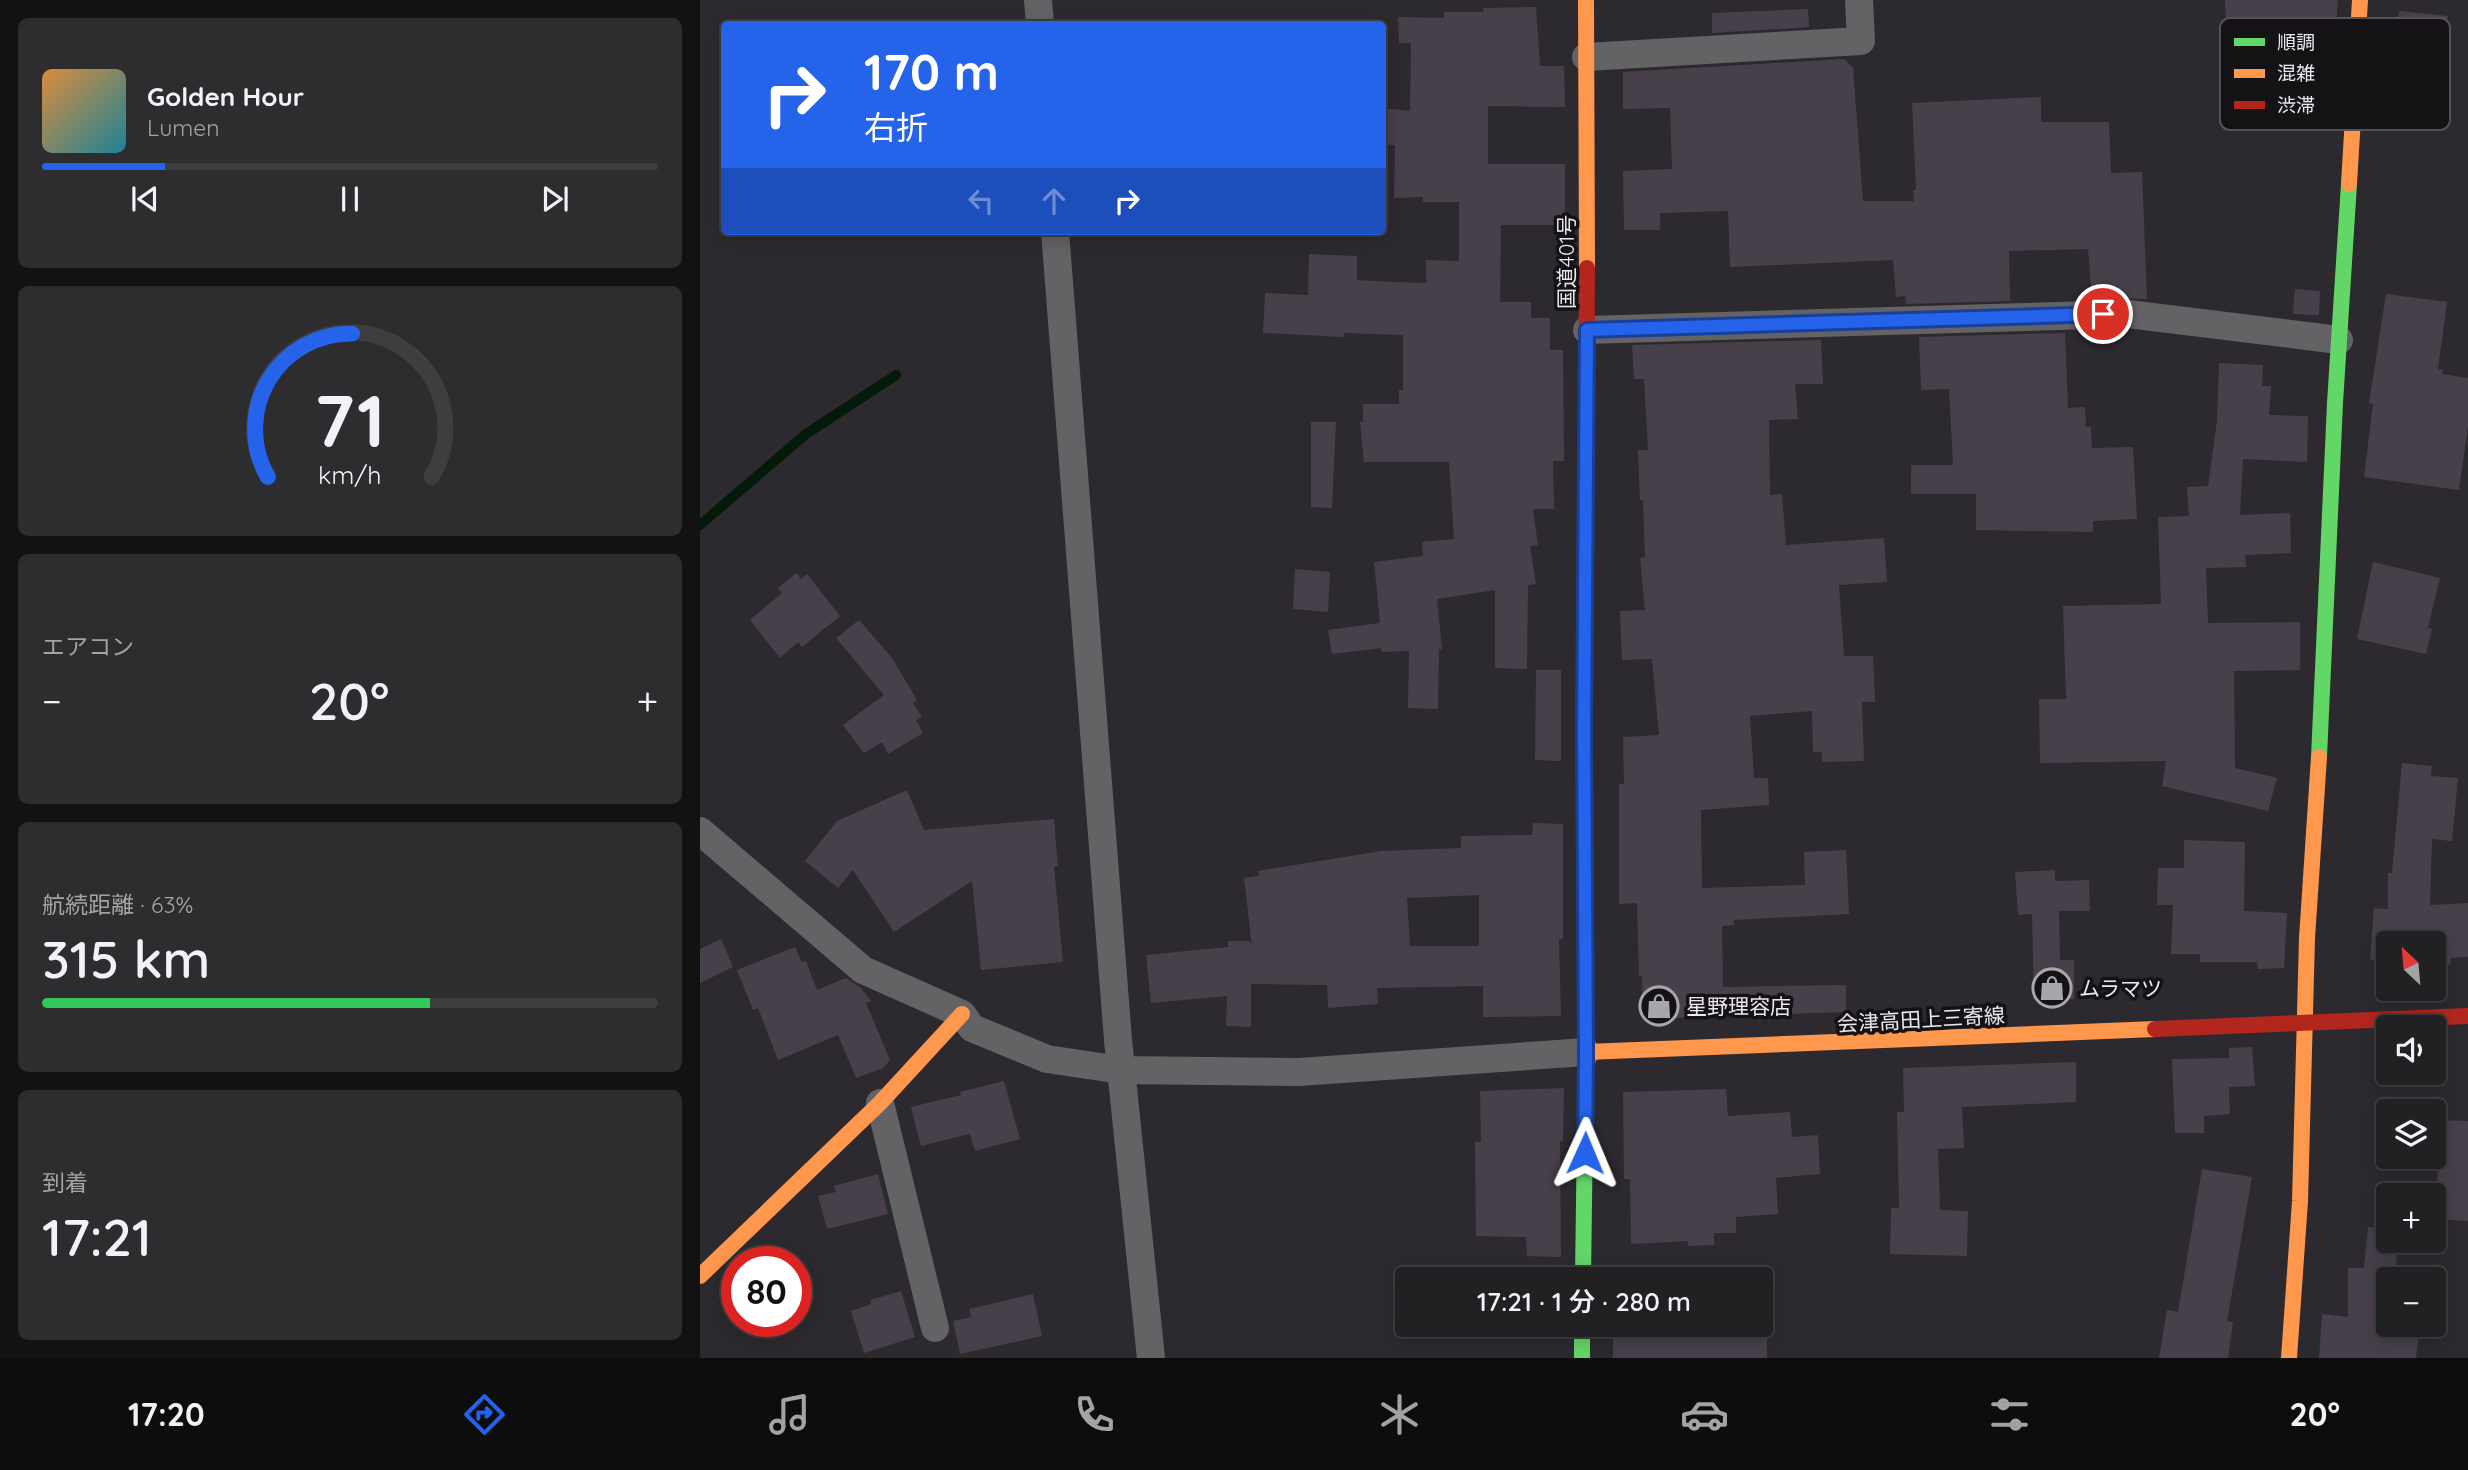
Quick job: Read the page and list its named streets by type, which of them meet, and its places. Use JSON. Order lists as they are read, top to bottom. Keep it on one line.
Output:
{"streets":{"main road":["国道401号","会津高田上三寄線"]},"crossings":[["国道401号","会津高田上三寄線"]],"places":{"shop":["ムラマツ","星野理容店"]},"legend":["順調","混雑","渋滞"],"north":"top left","page":{"turn":["170 m","右折"],"song":["Golden Hour","Lumen"],"tile":["エアコン",["航続距離 · 63%","315 km"],["到着","17:21"]],"heat":["−","20°","+"],"map_buttons":["+","−"],"limit":"80","trip":"17:21 · 1 分 · 280 m","tabs":["17:20","20°"],"gauge":["71","km/h"]}}
